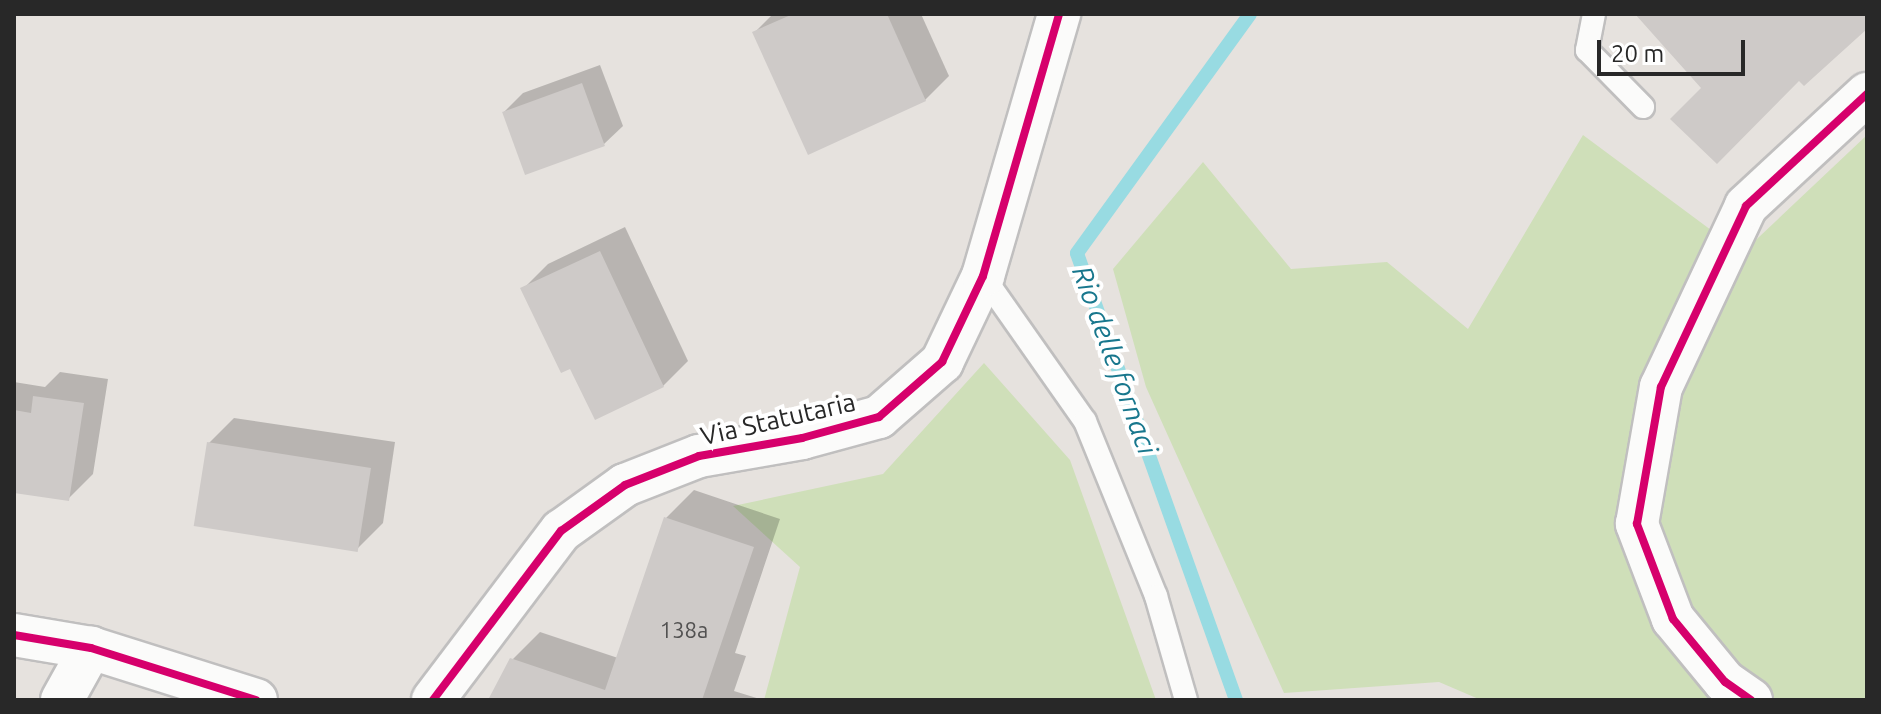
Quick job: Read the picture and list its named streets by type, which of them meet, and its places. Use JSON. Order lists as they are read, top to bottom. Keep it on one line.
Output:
{"streets":{"street":["Via Statutaria"]},"water":["Rio delle fornaci"],"house_numbers":["138a"],"scale_bar":"20 m"}
